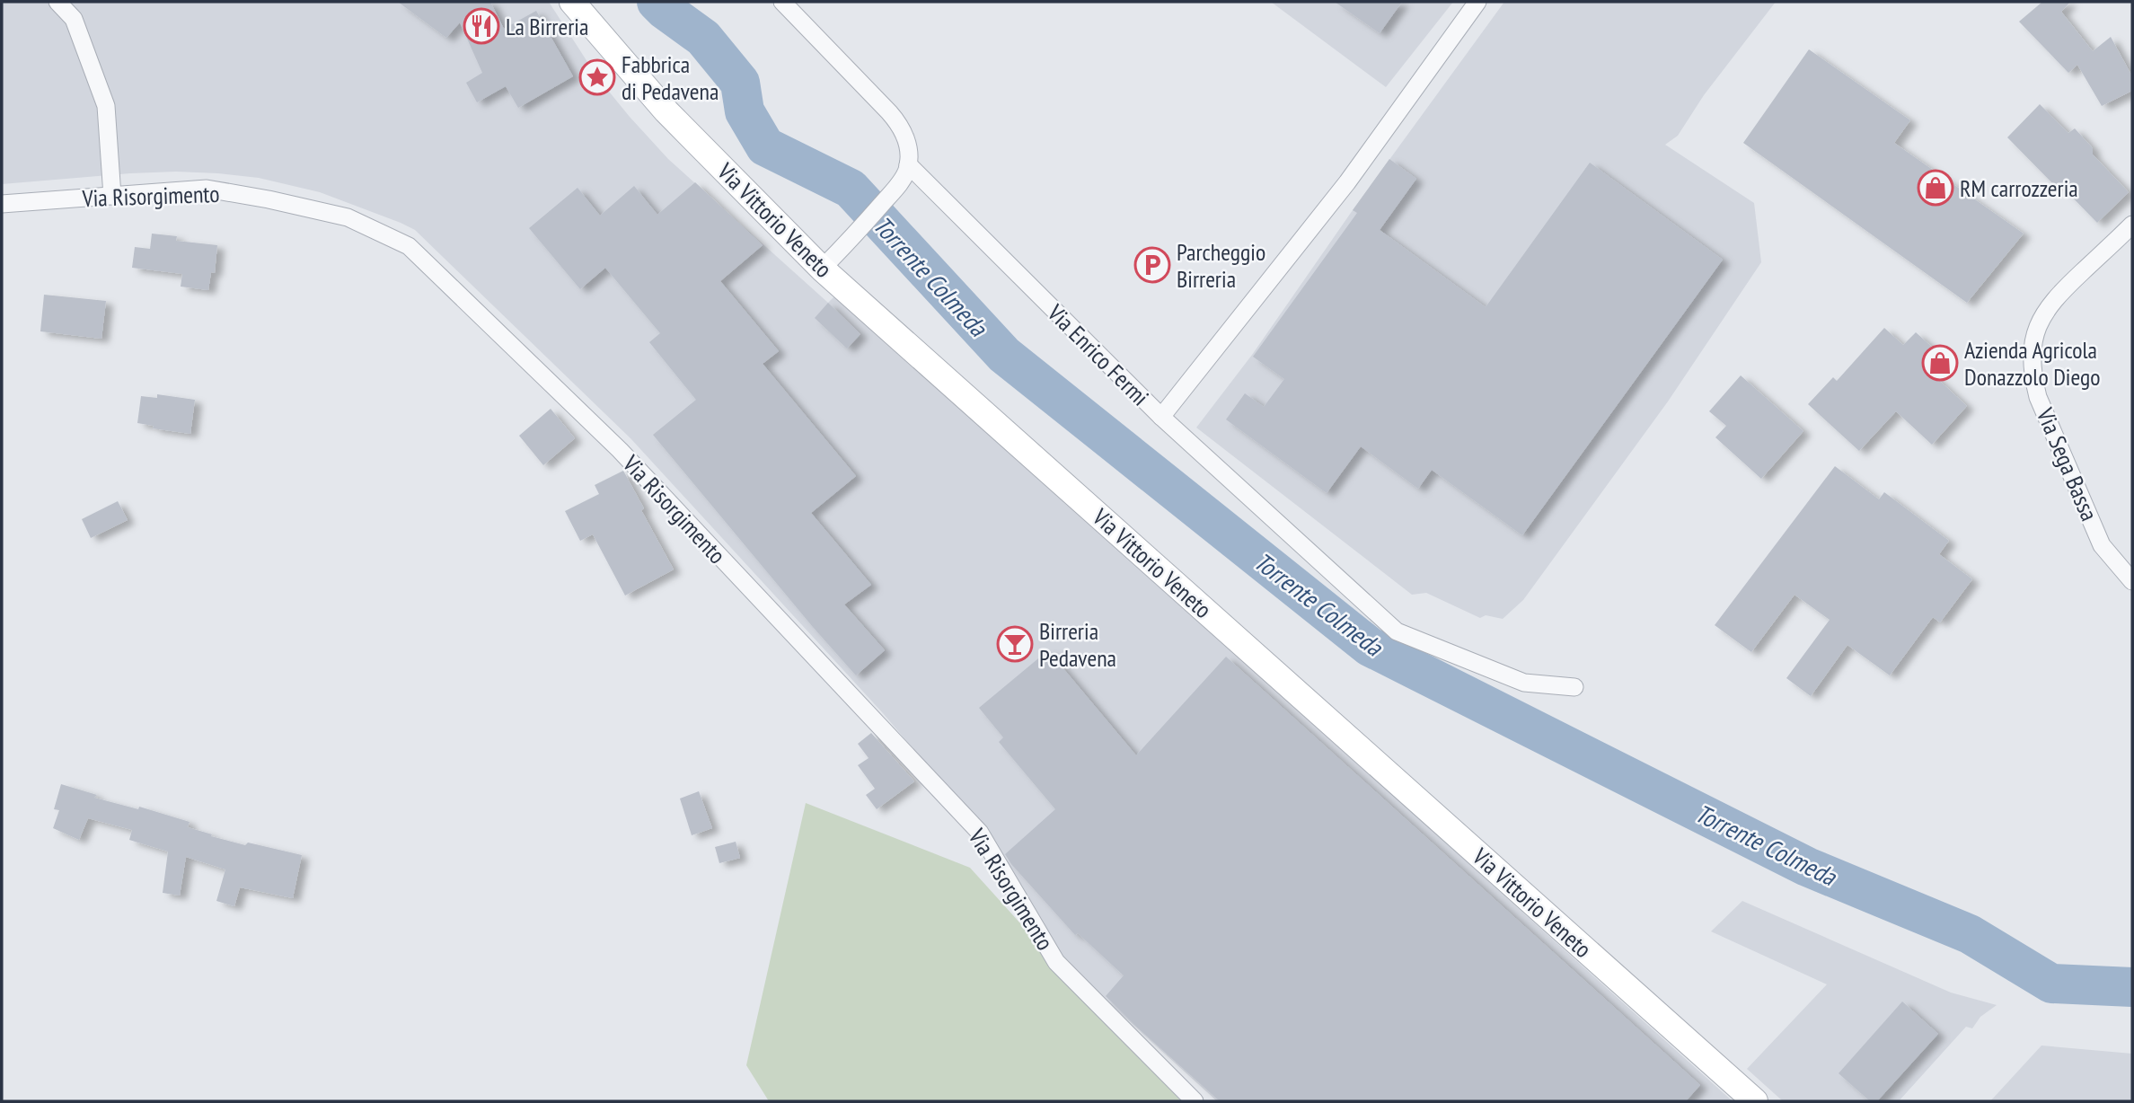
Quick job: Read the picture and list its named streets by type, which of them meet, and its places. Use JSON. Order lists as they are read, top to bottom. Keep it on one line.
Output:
{"streets":{"main road":["Via Vittorio Veneto"],"street":["Via Risorgimento","Via Enrico Fermi","Via Sega Bassa"]},"water":["Torrente Colmeda"],"places":{"restaurant":["La Birreria"],"place":["Fabbrica di Pedavena"],"shop":["RM carrozzeria","Azienda Agricola Donazzolo Diego"],"parking":["Parcheggio Birreria"],"bar":["Birreria Pedavena"]}}
